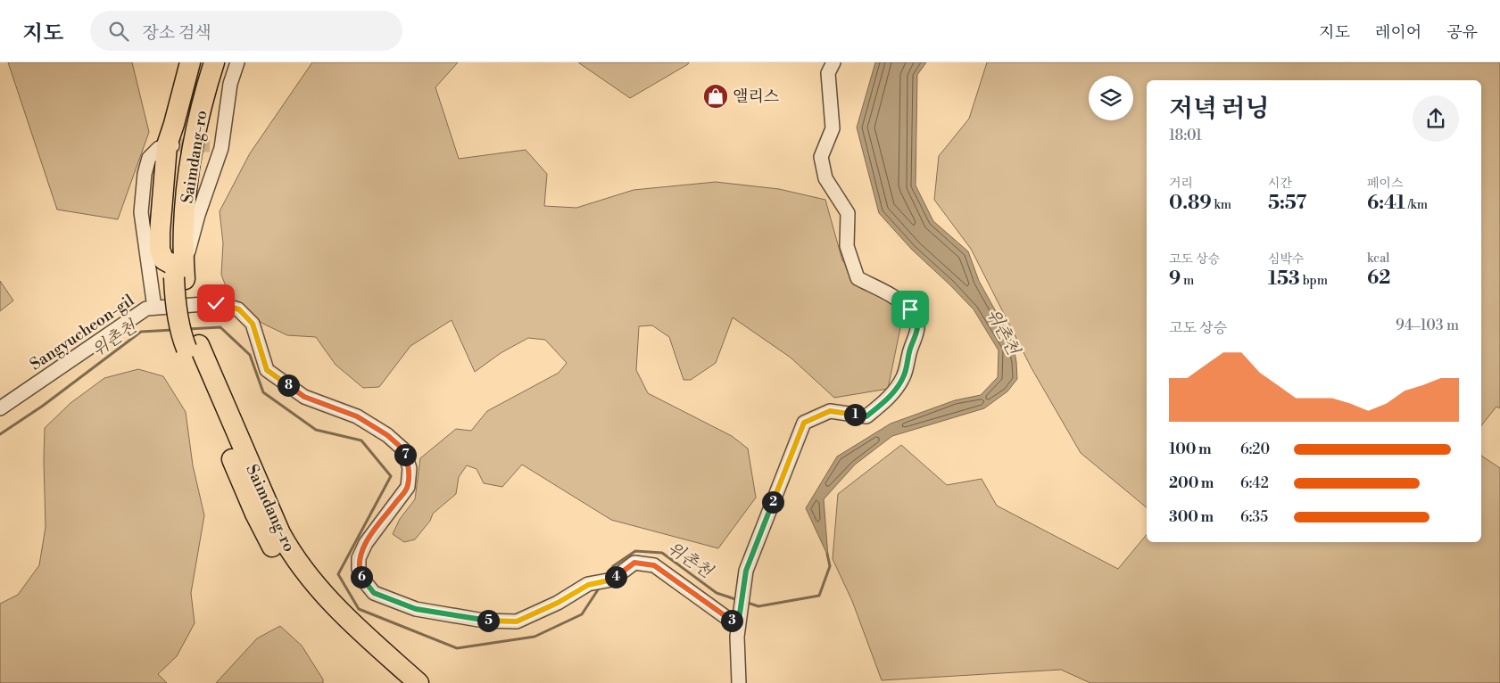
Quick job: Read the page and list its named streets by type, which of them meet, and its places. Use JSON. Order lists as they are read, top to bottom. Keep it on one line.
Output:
{"streets":{"highway":["Saimdang-ro"],"street":["Sangyucheon-gil"]},"water":["위촌천"],"places":{"shop":["앨리스"]},"page":{"header":"지도","search":"장소 검색","nav":["지도","레이어","공유"],"heading":["저녁 러닝","18:01"],"stats":[["거리","0.89 km"],["시간","5:57"],["페이스","6:41 /km"],["고도 상승","9 m"],["심박수","153 bpm"],["kcal","62"]],"chart":["고도 상승","94–103 m"],"pins":["8","1","7","2","4","6","3","5"],"list":[{"name":"100 m","note":"6:20"},{"name":"200 m","note":"6:42"},{"name":"300 m","note":"6:35"}]}}
